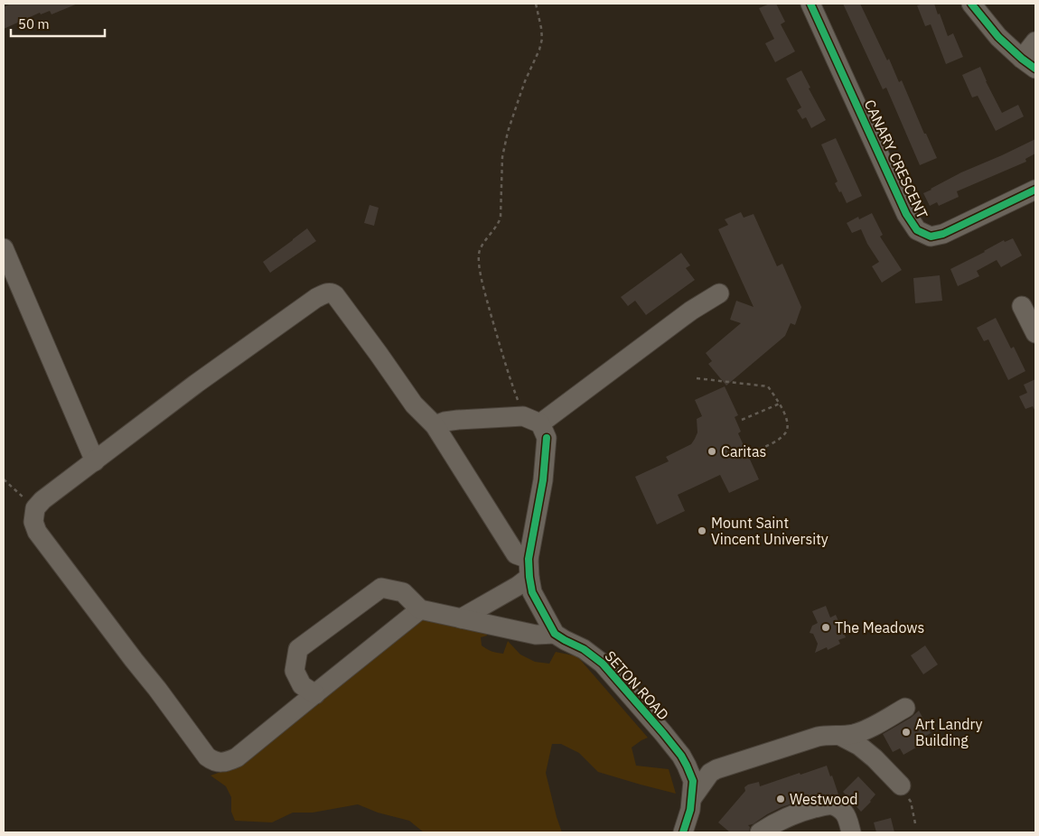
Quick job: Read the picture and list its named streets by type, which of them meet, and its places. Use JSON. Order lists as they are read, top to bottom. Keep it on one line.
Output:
{"streets":{"street":["CANARY CRESCENT","SETON ROAD"]},"places":["Caritas","Mount Saint Vincent University","The Meadows","Art Landry Building","Westwood"],"scale_bar":"50 m"}
